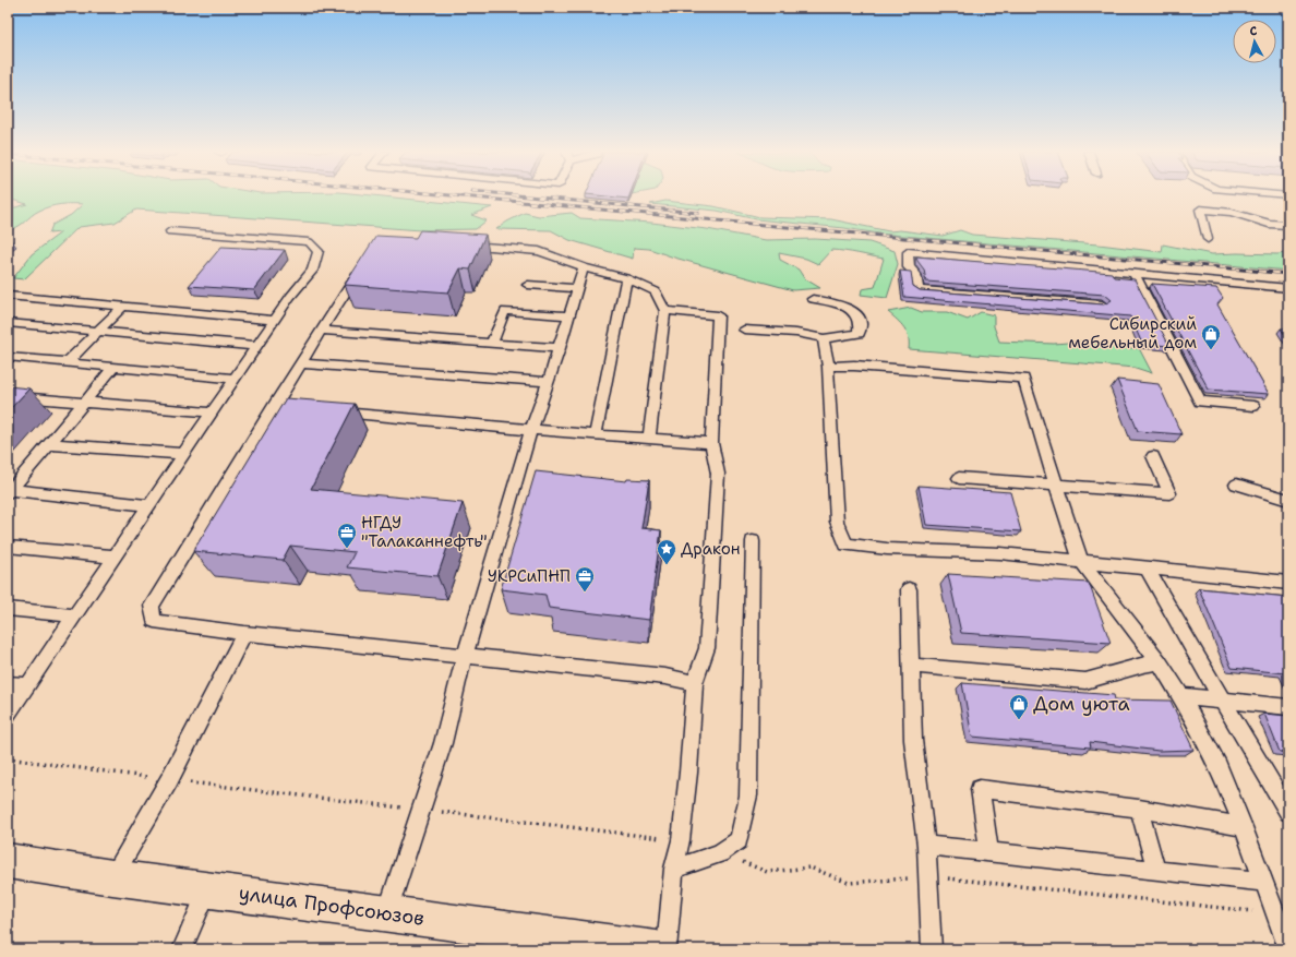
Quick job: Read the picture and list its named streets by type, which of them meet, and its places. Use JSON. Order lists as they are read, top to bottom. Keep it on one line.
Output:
{"streets":{"main road":["улица Профсоюзов"]},"places":{"shop":["Сибирский мебельный дом","Дом уюта"],"office":["НГДУ \"Талаканнефть\"","УКРСиПНП"],"place":["Дракон"]},"north":"top"}
